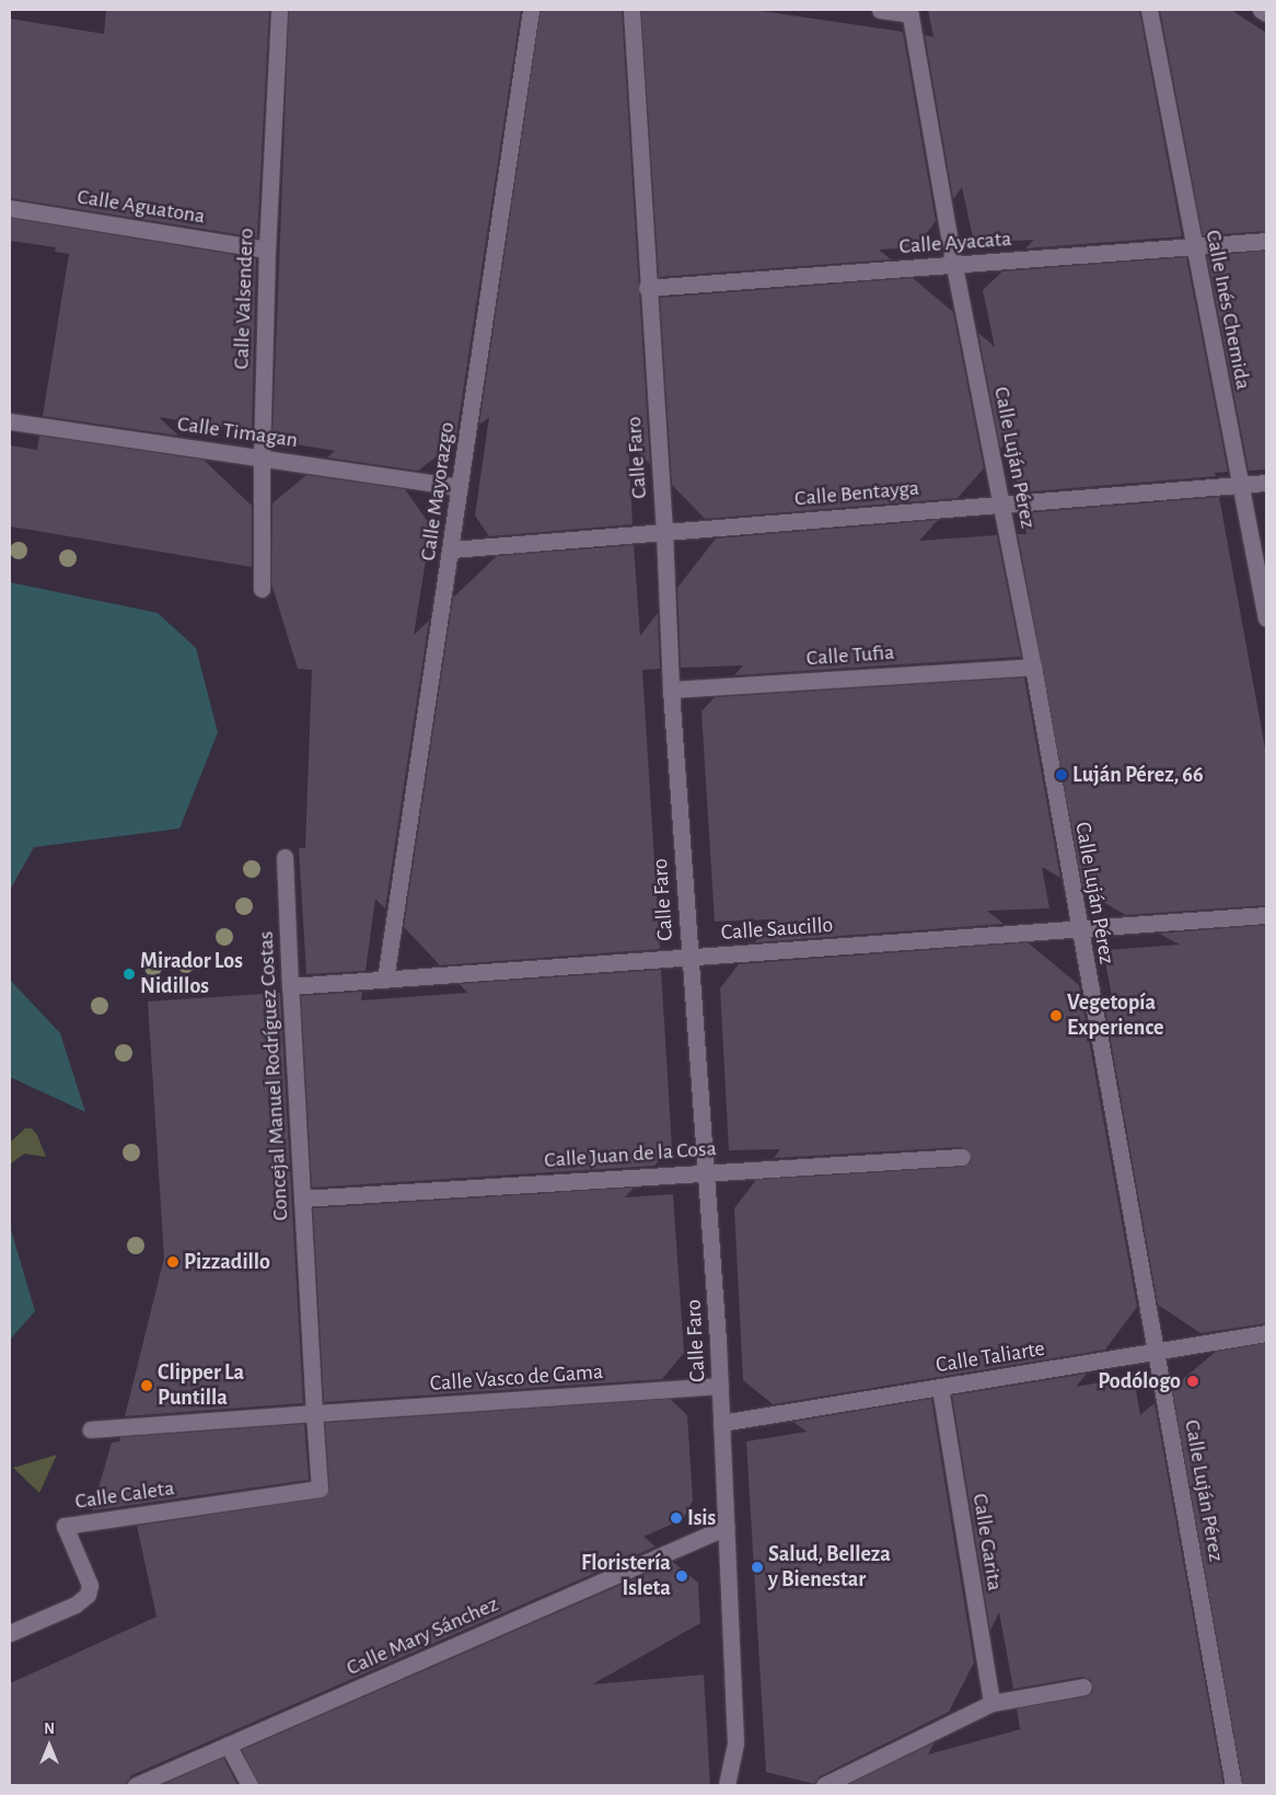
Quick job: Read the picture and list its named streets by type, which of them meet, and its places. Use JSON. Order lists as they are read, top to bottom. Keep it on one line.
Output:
{"streets":{"street":["Calle Aguatona","Calle Ayacata","Calle Valsendero","Calle Inés Chemida","Calle Timagan","Calle Faro","Calle Luján Pérez","Calle Mayorazgo","Calle Bentayga","Calle Tufia","Calle Saucillo","Concejal Manuel Rodríguez Costas","Calle Juan de la Cosa","Calle Taliarte","Calle Vasco de Gama","Calle Caleta","Calle Garita","Calle Mary Sánchez"]},"crossings":[["Calle Aguatona","Calle Valsendero"],["Calle Ayacata","Calle Inés Chemida"],["Calle Ayacata","Calle Faro"],["Calle Ayacata","Calle Luján Pérez"],["Calle Valsendero","Calle Timagan"],["Calle Inés Chemida","Calle Bentayga"],["Calle Timagan","Calle Mayorazgo"],["Calle Faro","Calle Bentayga"],["Calle Faro","Calle Tufia"],["Calle Faro","Calle Saucillo"],["Calle Faro","Calle Juan de la Cosa"],["Calle Faro","Calle Taliarte"],["Calle Faro","Calle Vasco de Gama"],["Calle Faro","Calle Mary Sánchez"],["Calle Luján Pérez","Calle Bentayga"],["Calle Luján Pérez","Calle Tufia"],["Calle Luján Pérez","Calle Saucillo"],["Calle Luján Pérez","Calle Taliarte"],["Calle Mayorazgo","Calle Bentayga"],["Calle Mayorazgo","Calle Saucillo"],["Calle Saucillo","Concejal Manuel Rodríguez Costas"],["Concejal Manuel Rodríguez Costas","Calle Juan de la Cosa"],["Concejal Manuel Rodríguez Costas","Calle Vasco de Gama"],["Concejal Manuel Rodríguez Costas","Calle Caleta"],["Calle Taliarte","Calle Garita"]],"places":["Luján Pérez, 66","Mirador Los Nidillos","Vegetopía Experience","Pizzadillo","Podólogo","Clipper La Puntilla","Isis","Salud, Belleza y Bienestar","Floristería Isleta"],"north":"top"}
